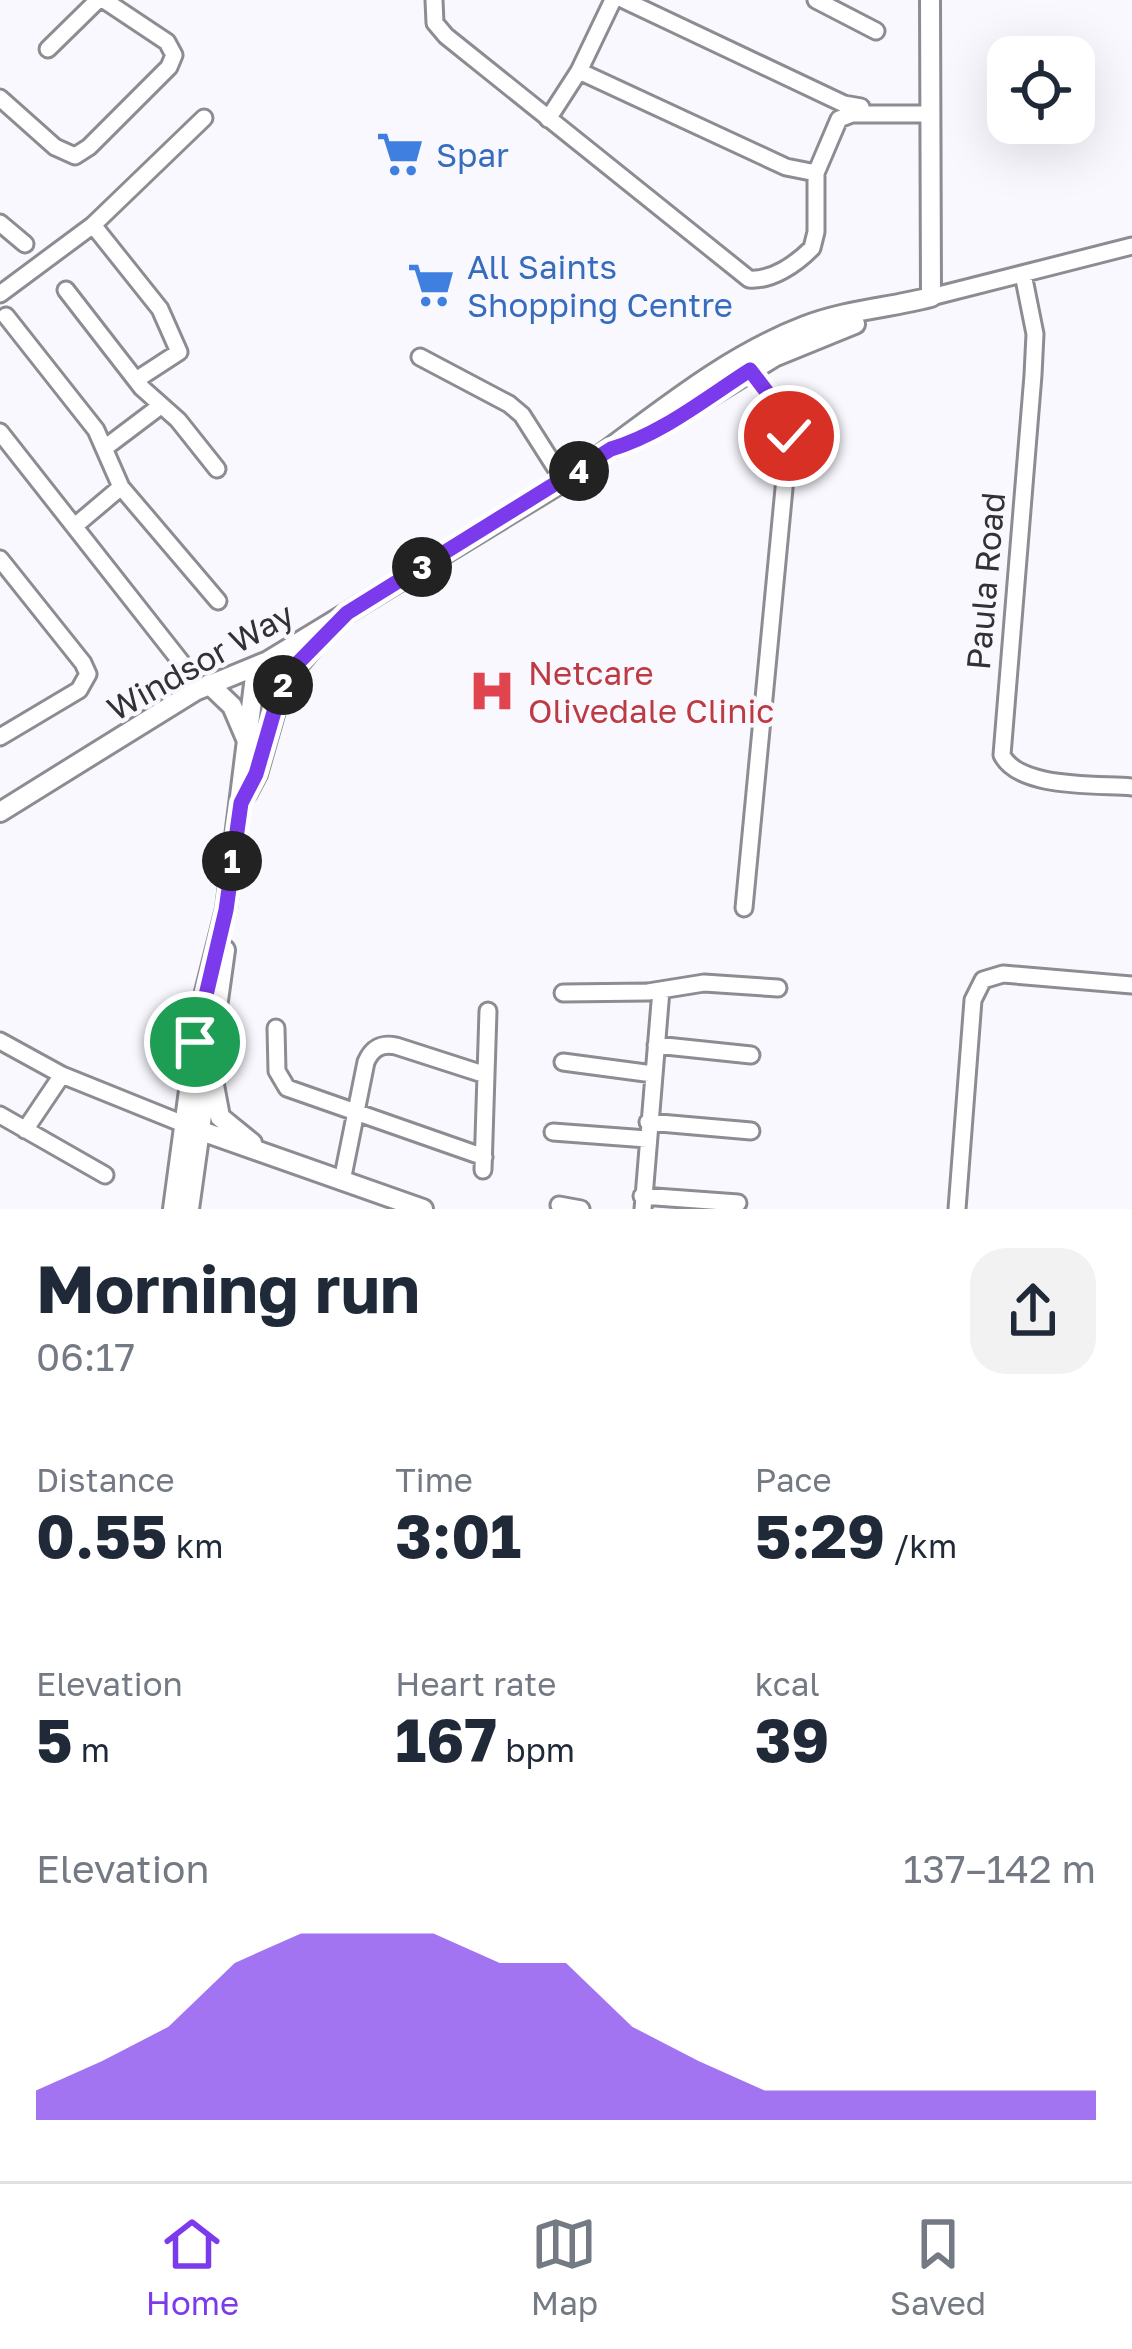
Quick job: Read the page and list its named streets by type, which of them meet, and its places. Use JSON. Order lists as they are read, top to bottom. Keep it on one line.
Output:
{"streets":{"street":["Paula Road","Windsor Way"]},"places":{"supermarket":["Spar","All Saints Shopping Centre"],"hospital":["Netcare Olivedale Clinic"]},"page":{"pins":["4","3","2","1"],"heading":["Morning run","06:17"],"stats":[["Distance","0.55 km"],["Time","3:01"],["Pace","5:29 /km"],["Elevation","5 m"],["Heart rate","167 bpm"],["kcal","39"]],"chart":["Elevation","137–142 m"],"tabs":["Home","Map","Saved"]}}
